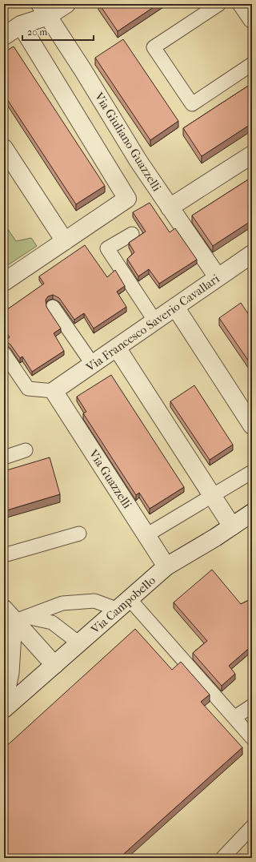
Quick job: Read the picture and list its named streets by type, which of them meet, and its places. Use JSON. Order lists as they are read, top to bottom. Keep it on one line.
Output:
{"streets":{"street":["Via Giuliano Guazzelli","Via Francesco Saverio Cavallari","Via Guazzelli","Via Campobello"]},"crossings":[["Via Giuliano Guazzelli","Via Francesco Saverio Cavallari"],["Via Francesco Saverio Cavallari","Via Guazzelli"],["Via Guazzelli","Via Campobello"]],"scale_bar":"20 m"}
